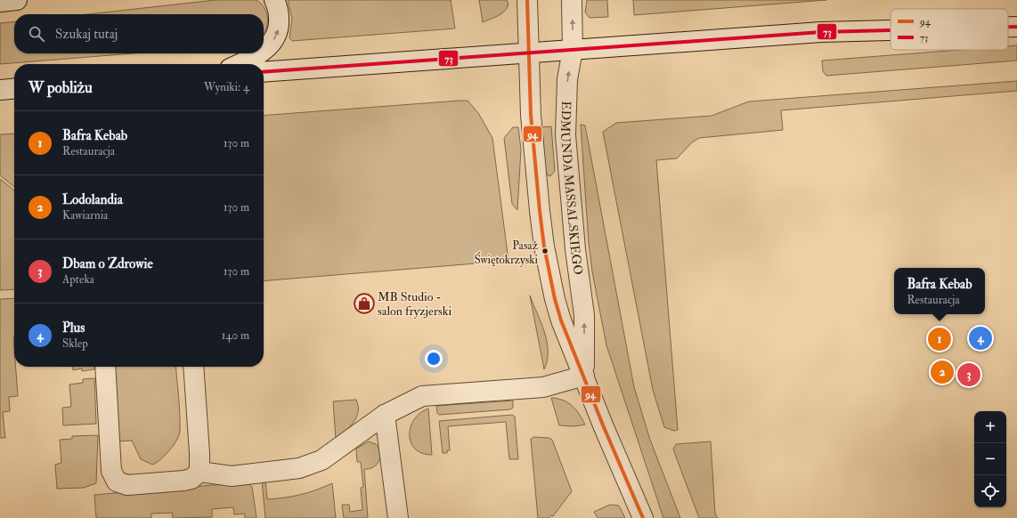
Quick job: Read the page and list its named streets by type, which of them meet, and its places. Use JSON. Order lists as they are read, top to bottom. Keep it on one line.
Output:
{"streets":{"street":["EDMUNDA MASSALSKIEGO"]},"places":{"other":["Pasaż Świętokrzyski"],"shop":["MB Studio - salon fryzjerski"]},"lines":["transit line 94","transit line 73"],"legend":["94","73"],"page":{"search":"Szukaj tutaj","heading":["W pobliżu","Wyniki: 4"],"list":[{"mark":"1","name":"Bafra Kebab","note":"Restauracja","value":"130 m"},{"mark":"2","name":"Lodolandia","note":"Kawiarnia","value":"130 m"},{"mark":"3","name":"Dbam o Zdrowie","note":"Apteka","value":"130 m"},{"mark":"4","name":"Plus","note":"Sklep","value":"140 m"}],"popup":["Bafra Kebab","Restauracja"],"pins":["4","1","2","3"],"map_buttons":["+","−"]}}
